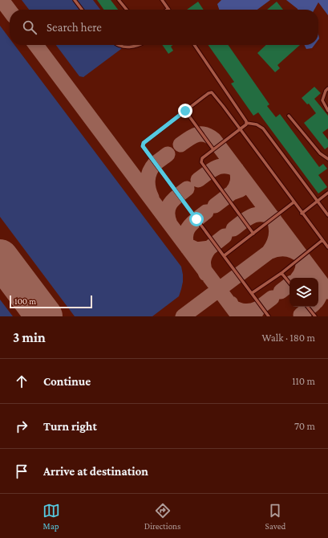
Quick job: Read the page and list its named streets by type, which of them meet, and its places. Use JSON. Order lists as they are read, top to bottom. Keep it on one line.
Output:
{"scale_bar":"100 m","page":{"search":"Search here","scale":"100 m","heading":["3 min","Walk · 180 m"],"list":[["Continue","110 m"],["Turn right","70 m"],"Arrive at destination"],"nav":["Map","Directions","Saved"]}}
